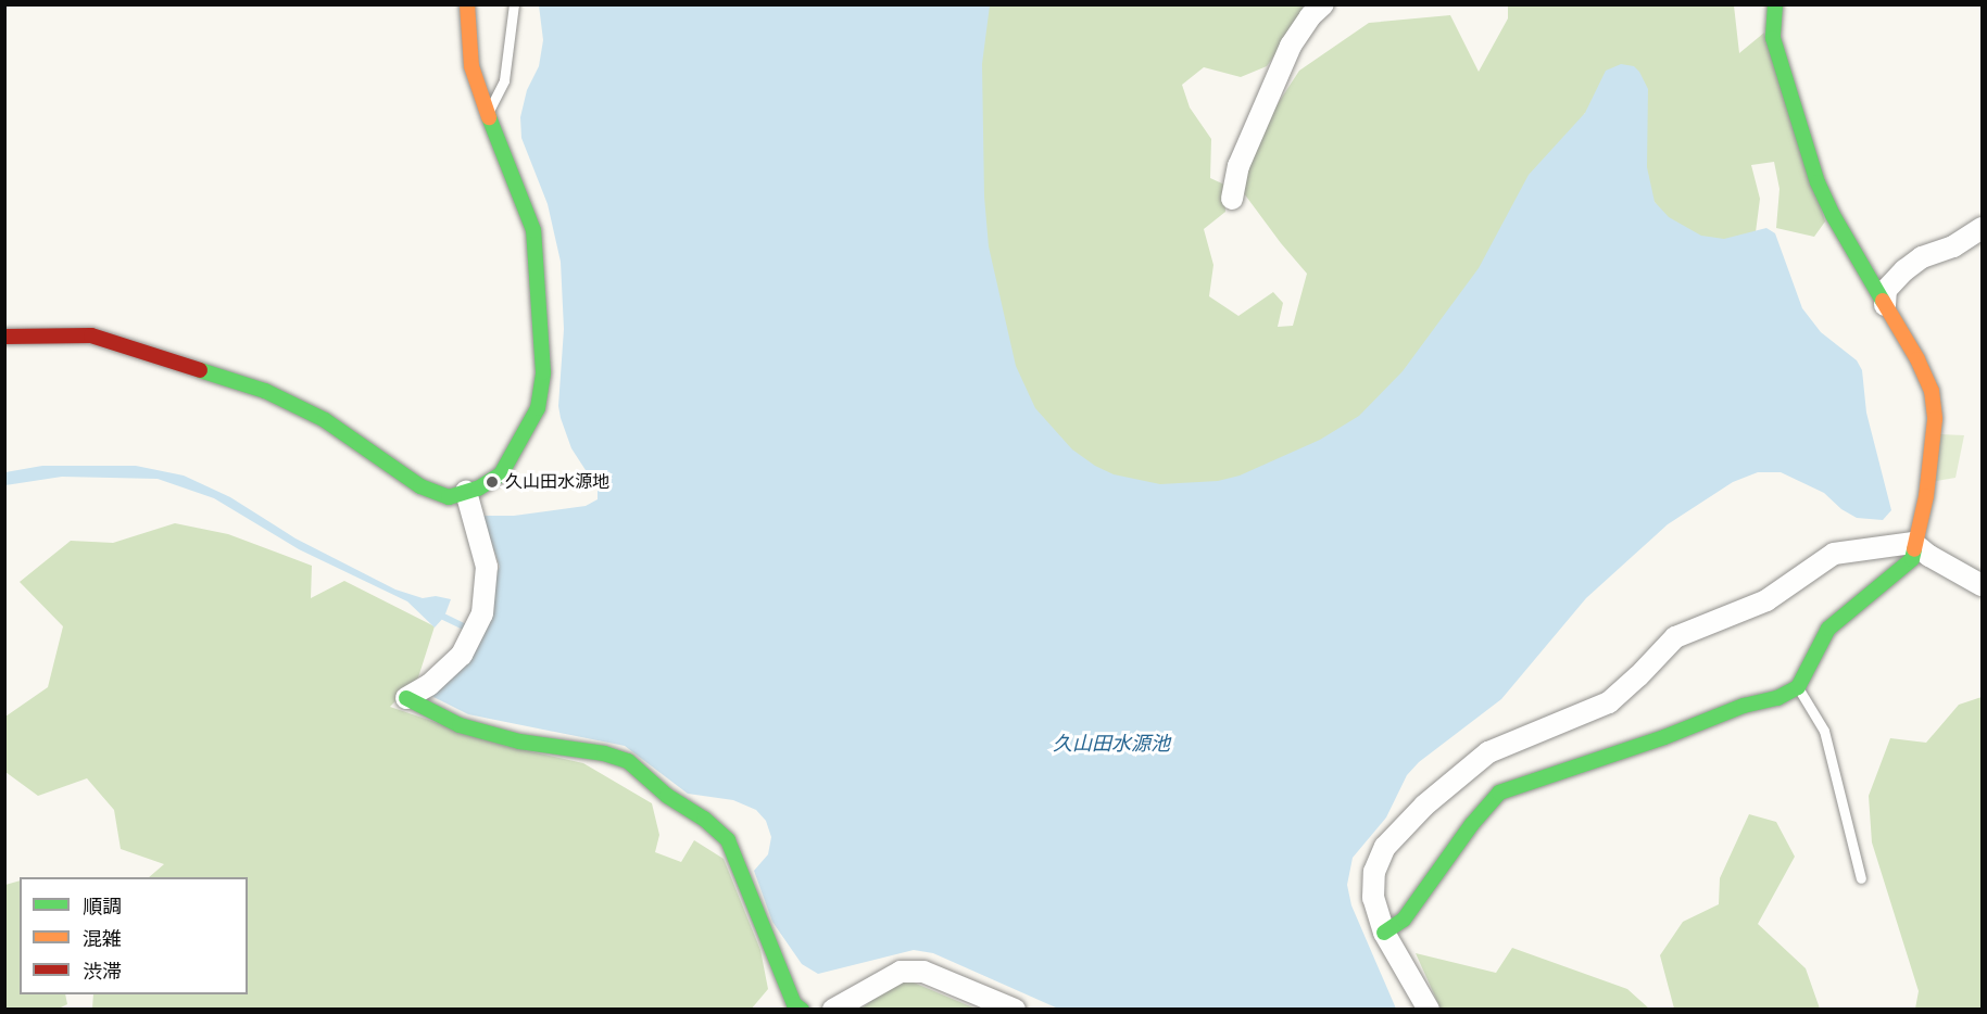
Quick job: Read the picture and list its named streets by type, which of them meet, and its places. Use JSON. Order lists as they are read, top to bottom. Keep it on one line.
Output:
{"water":["久山田水源池"],"places":["久山田水源地"],"legend":["順調","混雑","渋滞"]}
